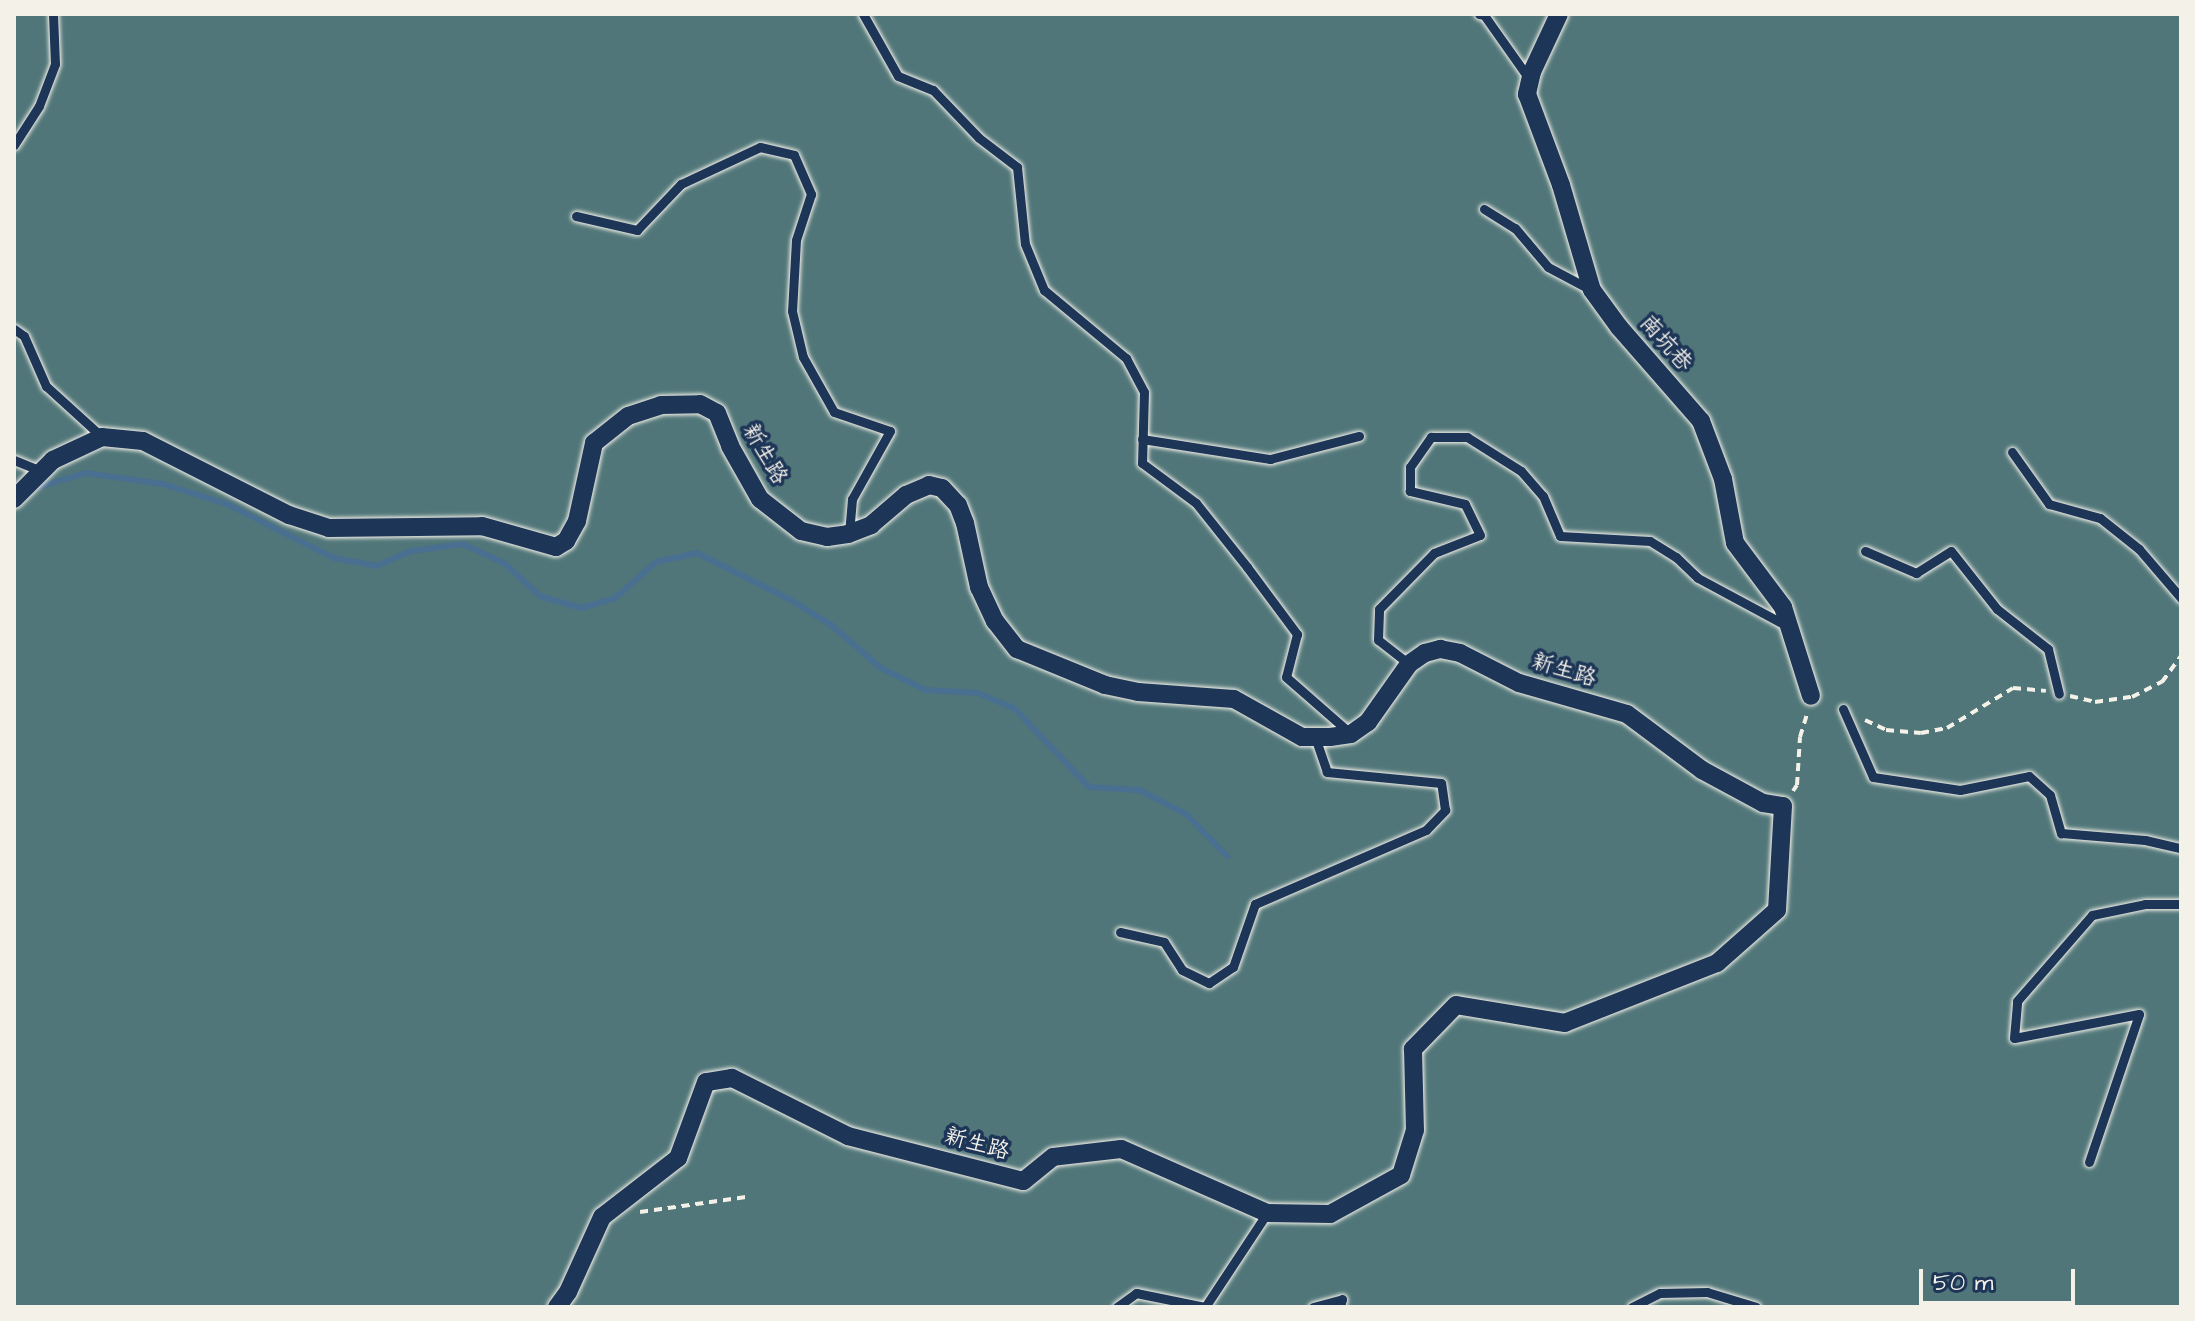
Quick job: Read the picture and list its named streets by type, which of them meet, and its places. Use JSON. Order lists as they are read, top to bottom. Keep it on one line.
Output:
{"streets":{"street":["南坑巷","新生路"]},"scale_bar":"50 m"}
